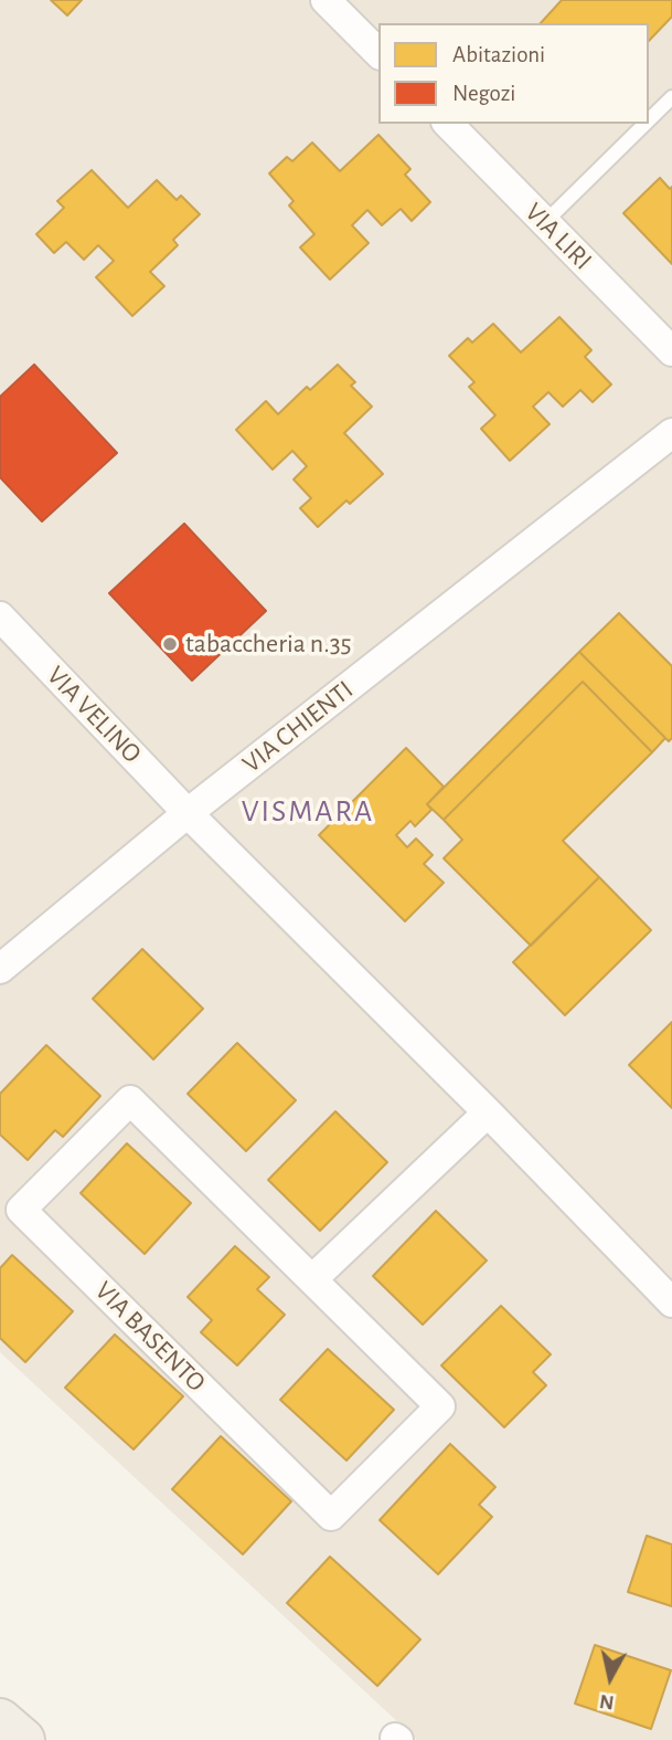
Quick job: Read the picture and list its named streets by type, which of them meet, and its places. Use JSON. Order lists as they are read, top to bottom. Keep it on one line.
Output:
{"streets":{"street":["VIA LIRI","VIA VELINO","VIA CHIENTI","VIA BASENTO"]},"crossings":[["VIA VELINO","VIA CHIENTI"]],"districts":["VISMARA"],"places":["tabaccheria n.35"],"legend":["Abitazioni","Negozi"],"north":"bottom"}
